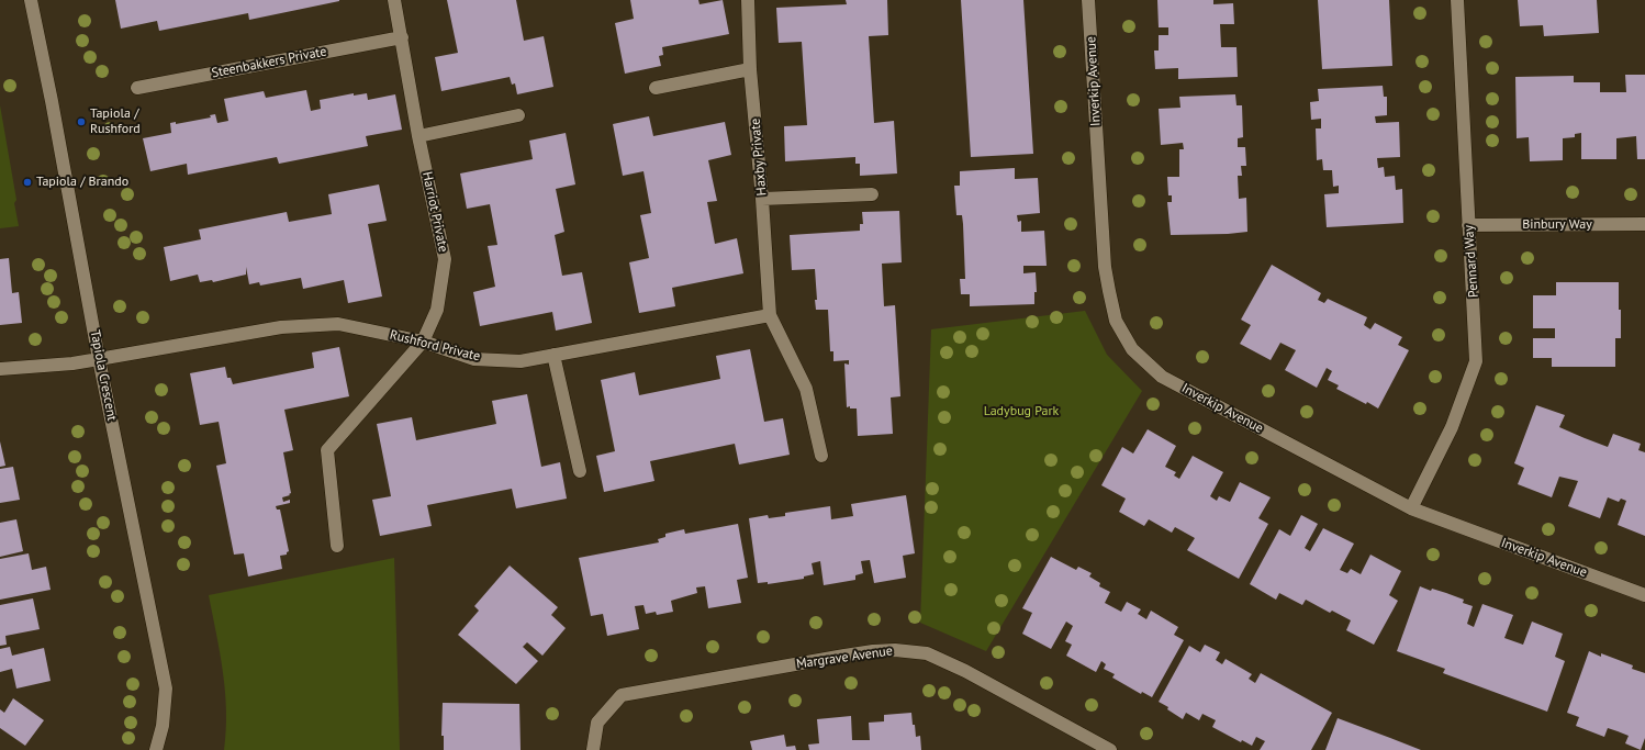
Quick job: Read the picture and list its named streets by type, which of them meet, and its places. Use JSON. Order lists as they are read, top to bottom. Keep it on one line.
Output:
{"streets":{"street":["Steenbakkers Private","Inverkip Avenue","Haxby Private","Harriot Private","Binbury Way","Pennard Way","Rushford Private","Tapiola Crescent","Margrave Avenue"]},"crossings":[["Steenbakkers Private","Harriot Private"],["Inverkip Avenue","Pennard Way"],["Haxby Private","Rushford Private"],["Harriot Private","Rushford Private"],["Binbury Way","Pennard Way"],["Rushford Private","Tapiola Crescent"]],"parks":["Ladybug Park"],"places":["Tapiola / Rushford","Tapiola / Brando"]}
